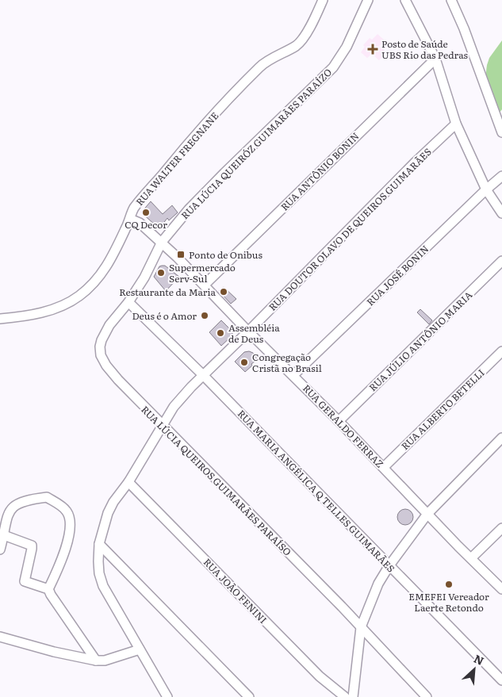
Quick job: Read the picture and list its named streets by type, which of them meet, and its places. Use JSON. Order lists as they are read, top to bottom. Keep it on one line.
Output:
{"streets":{"street":["RUA LÚCIA QUEIRÓZ GUIMARÃES PARAÍZO","RUA WALTER FREGNANE","RUA ANTÔNIO BONIN","RUA DOUTOR OLAVO DE QUEIROS GUIMARÃES","RUA JOSÉ BONIN","RUA JÚLIO ANTÔNIO MARIA","RUA ALBERTO BETELLI","RUA GERALDO FERRAZ","RUA LÚCIA QUEIROS GUIMARÃES PARAÍSO","RUA MARIA ANGÉLICA Q TELLES GUIMARÃES","RUA JOÃO FENINI"]},"crossings":[["RUA LÚCIA QUEIRÓZ GUIMARÃES PARAÍZO","RUA GERALDO FERRAZ"],["RUA LÚCIA QUEIRÓZ GUIMARÃES PARAÍZO","RUA LÚCIA QUEIROS GUIMARÃES PARAÍSO"],["RUA WALTER FREGNANE","RUA GERALDO FERRAZ"],["RUA ANTÔNIO BONIN","RUA GERALDO FERRAZ"],["RUA DOUTOR OLAVO DE QUEIROS GUIMARÃES","RUA GERALDO FERRAZ"],["RUA DOUTOR OLAVO DE QUEIROS GUIMARÃES","RUA LÚCIA QUEIROS GUIMARÃES PARAÍSO"],["RUA DOUTOR OLAVO DE QUEIROS GUIMARÃES","RUA MARIA ANGÉLICA Q TELLES GUIMARÃES"],["RUA DOUTOR OLAVO DE QUEIROS GUIMARÃES","RUA JOÃO FENINI"],["RUA JOSÉ BONIN","RUA GERALDO FERRAZ"],["RUA JÚLIO ANTÔNIO MARIA","RUA GERALDO FERRAZ"],["RUA ALBERTO BETELLI","RUA GERALDO FERRAZ"],["RUA GERALDO FERRAZ","RUA LÚCIA QUEIROS GUIMARÃES PARAÍSO"],["RUA LÚCIA QUEIROS GUIMARÃES PARAÍSO","RUA MARIA ANGÉLICA Q TELLES GUIMARÃES"]],"places":{"health":["Posto de Saúde UBS Rio das Pedras"],"other":["CQ Decor","Supermercado Serv-Sul","Restaurante da Maria","Deus é o Amor","Assembléia de Deus","Congregação Cristã no Brasil","EMEFEI Vereador Laerte Retondo"],"transit":["Ponto de Onibus"]},"north":"top right"}
